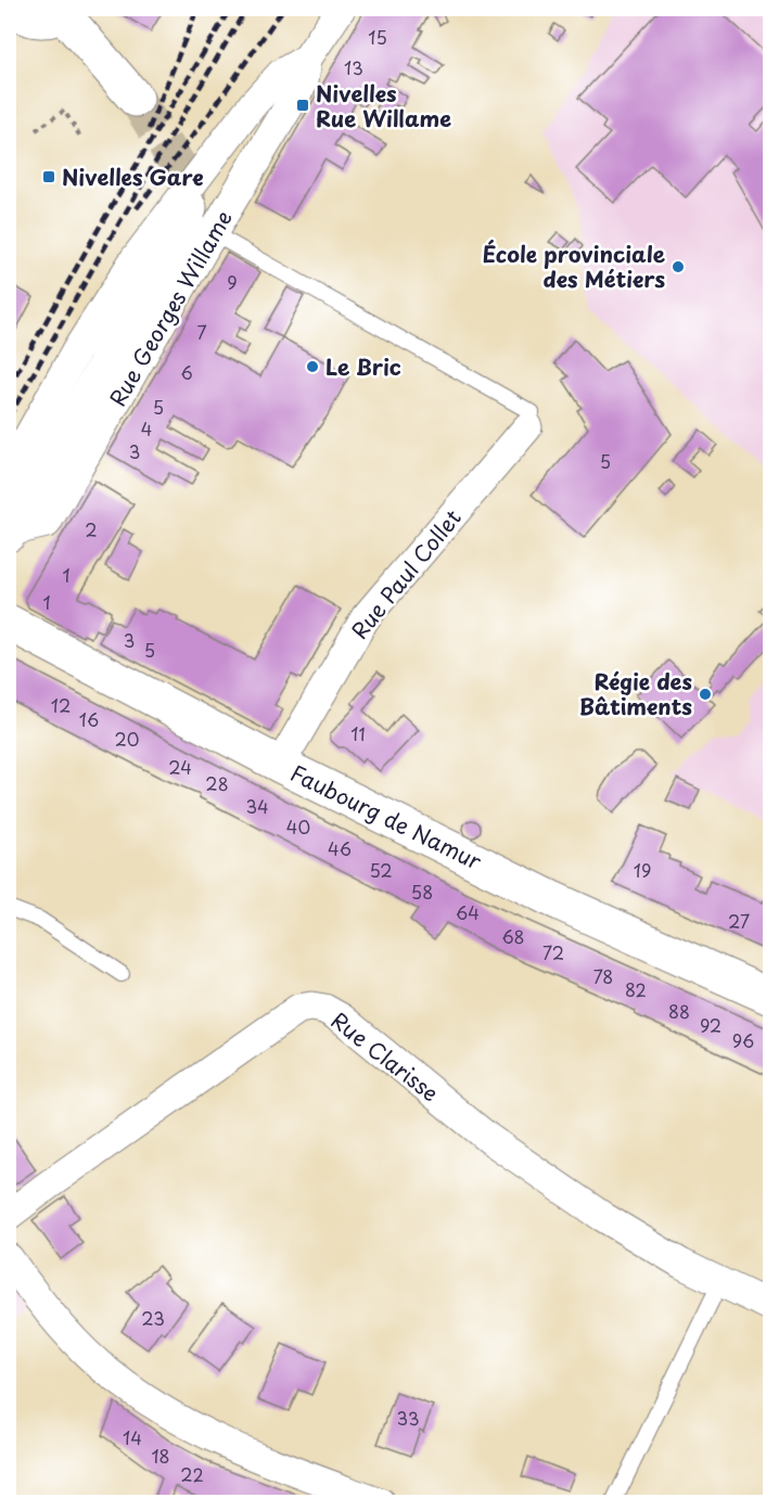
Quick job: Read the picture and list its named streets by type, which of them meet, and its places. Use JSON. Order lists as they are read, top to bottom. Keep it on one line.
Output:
{"streets":{"street":["Rue Georges Willame","Rue Paul Collet","Faubourg de Namur","Rue Clarisse"]},"crossings":[["Rue Paul Collet","Faubourg de Namur"]],"places":{"transit":["Nivelles Rue Willame","Nivelles Gare"],"other":["École provinciale des Métiers","Le Bric","Régie des Bâtiments"]},"house_numbers":["15","13","9","7","6","5","4","3","5","2","1","1","3","5","12","16","11","20","24","28","34","40","46","52","19","58","64","27","68","72","78","82","88","92","96","23","33","14","18","22"]}
